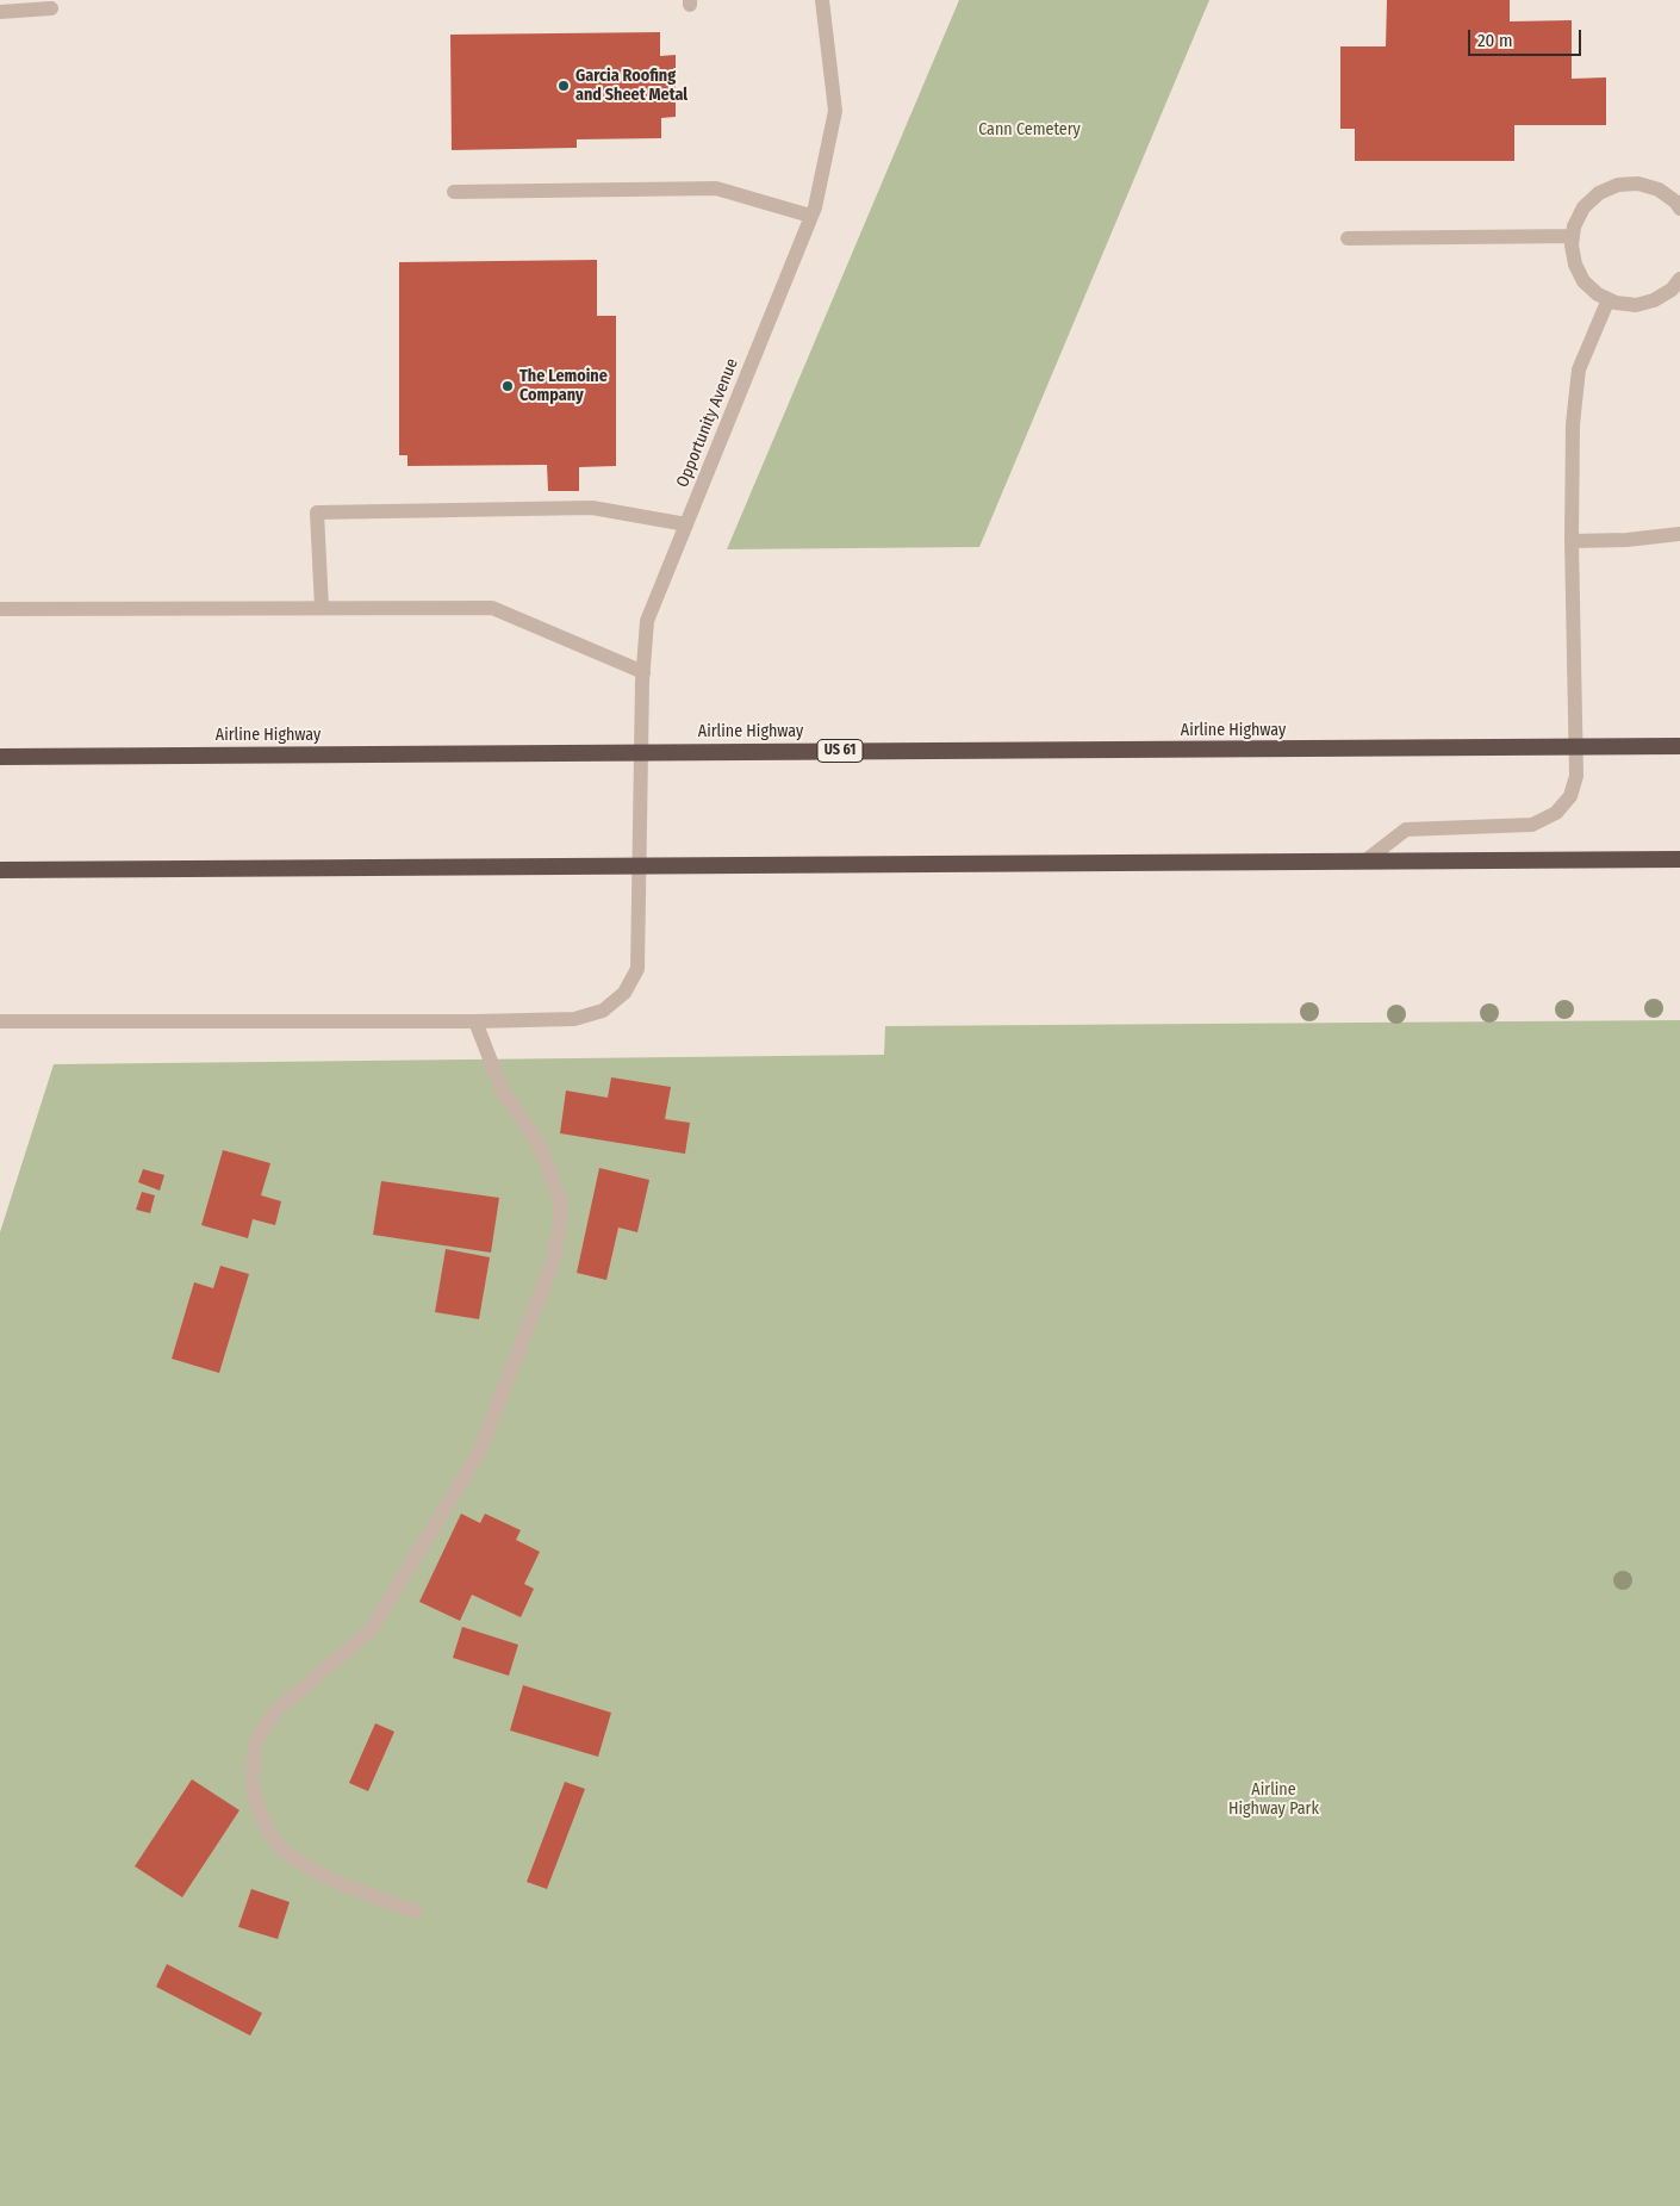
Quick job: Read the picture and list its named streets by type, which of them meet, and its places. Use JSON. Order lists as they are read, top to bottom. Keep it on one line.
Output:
{"streets":{"highway":["Airline Highway","US 61"],"street":["Opportunity Avenue"]},"crossings":[["Opportunity Avenue","Airline Highway"]],"parks":["Cann Cemetery","Airline Highway Park"],"places":["Garcia Roofing and Sheet Metal","The Lemoine Company"],"scale_bar":"20 m"}
